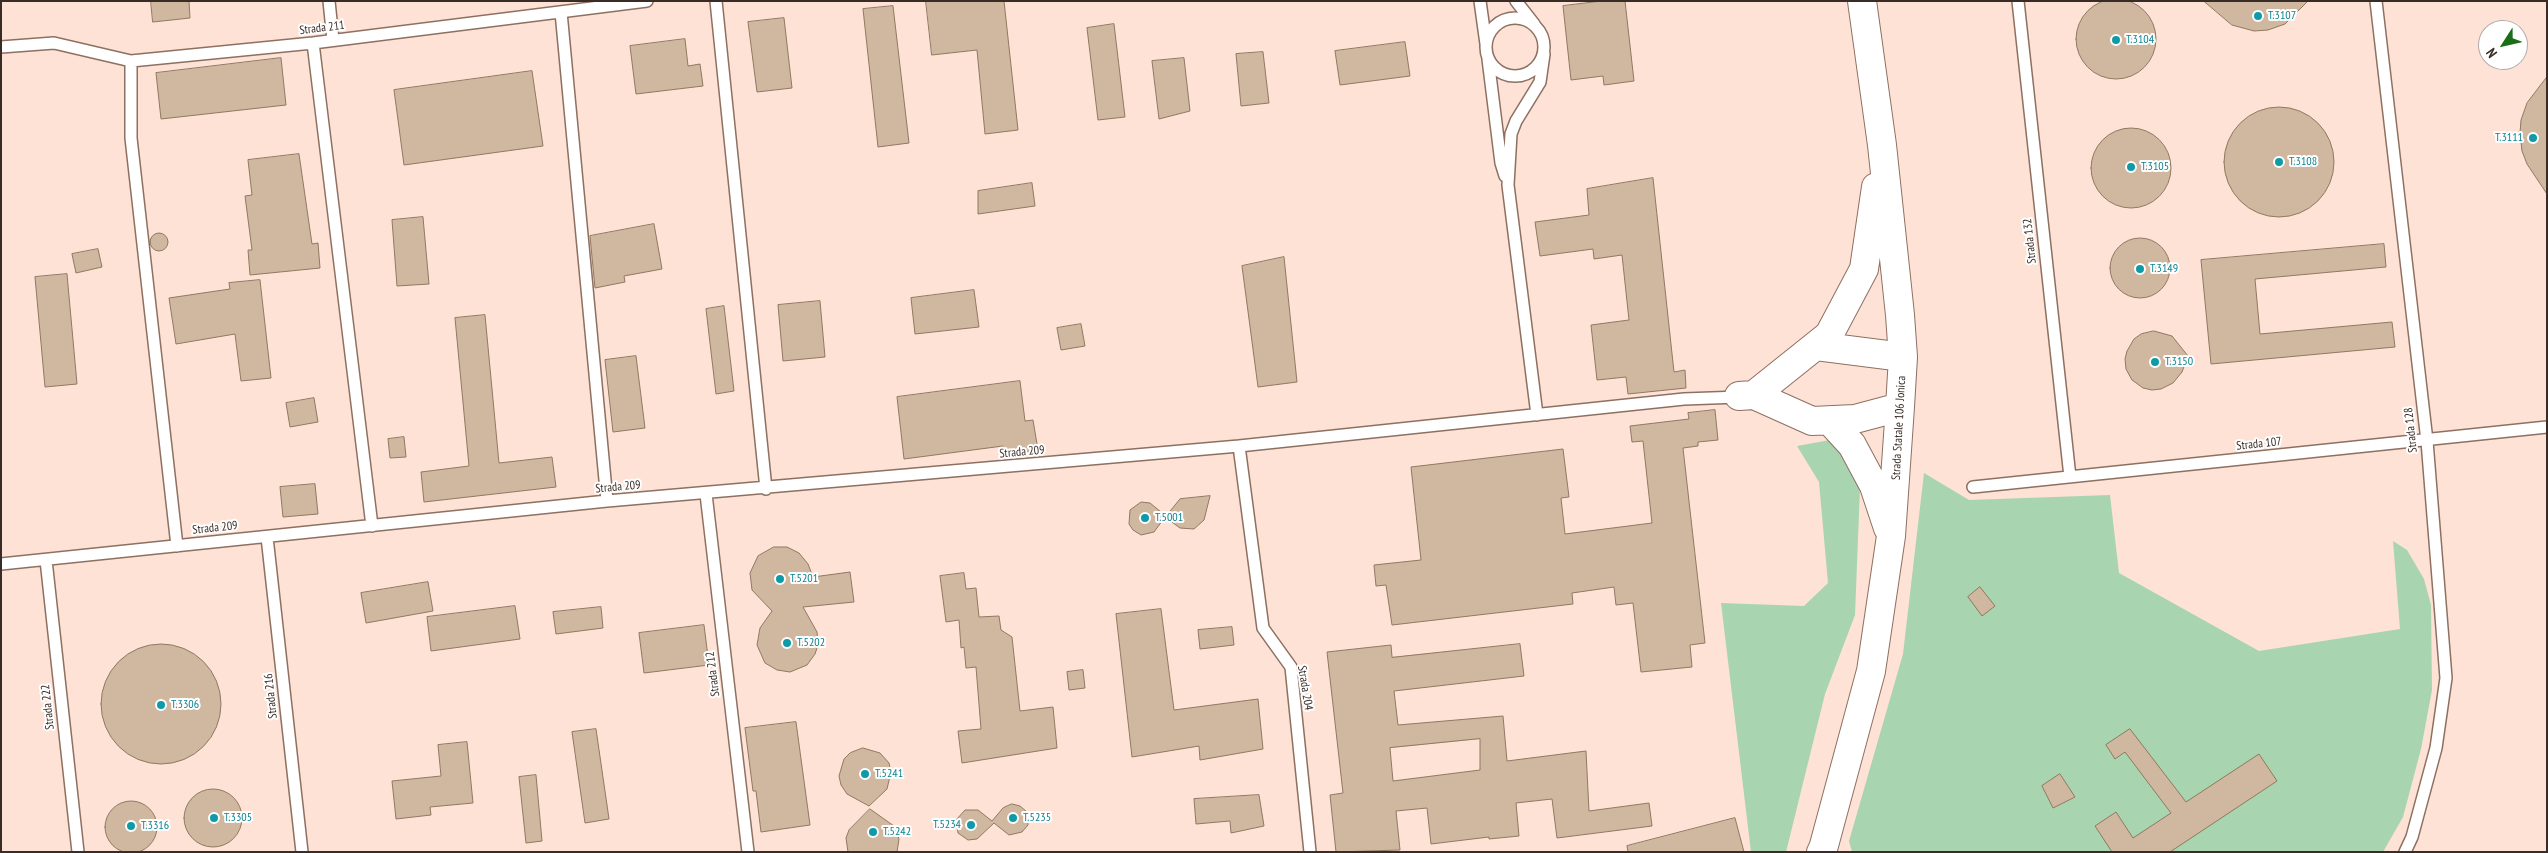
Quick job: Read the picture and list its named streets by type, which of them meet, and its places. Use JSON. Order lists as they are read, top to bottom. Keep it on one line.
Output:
{"streets":{"main road":["Strada Statale 106 Jonica"],"lane":["Strada 211","Strada 132","Strada 128","Strada 107","Strada 209","Strada 212","Strada 204","Strada 216","Strada 222"]},"crossings":[["Strada 132","Strada 107"],["Strada 128","Strada 107"],["Strada 209","Strada 212"],["Strada 209","Strada 204"],["Strada 209","Strada 216"],["Strada 209","Strada 222"]],"places":["T.3107","T.3104","T.3111","T.3108","T.3105","T.3149","T.3150","T.5001","T.5201","T.5202","T.3306","T.5241","T.3305","T.5235","T.5234","T.3316","T.5242"],"north":"bottom left"}
